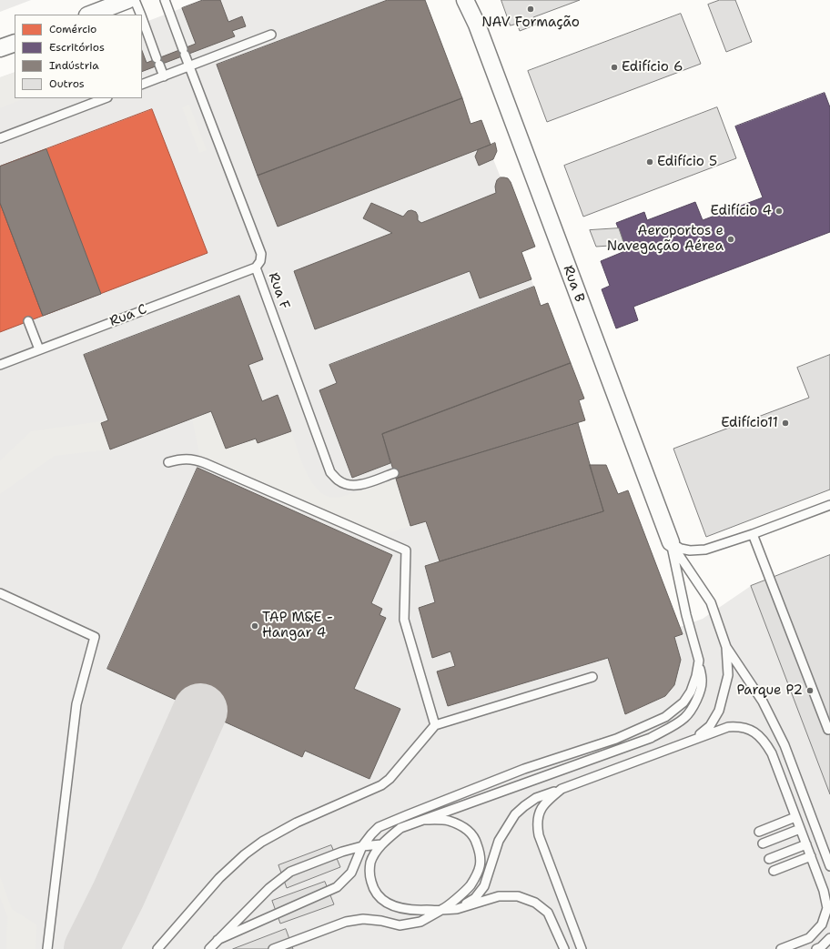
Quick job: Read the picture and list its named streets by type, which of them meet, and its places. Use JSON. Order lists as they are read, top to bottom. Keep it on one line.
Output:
{"streets":{"street":["Rua B"],"lane":["Rua F","Rua C"]},"crossings":[["Rua F","Rua C"]],"places":["NAV Formação","Edifício 6","Edifício 5","Edifício 4","Aeroportos e Navegação Aérea","Edifício11","TAP M&E - Hangar 4","Parque P2"],"legend":["Comércio","Escritórios","Indústria","Outros"]}
